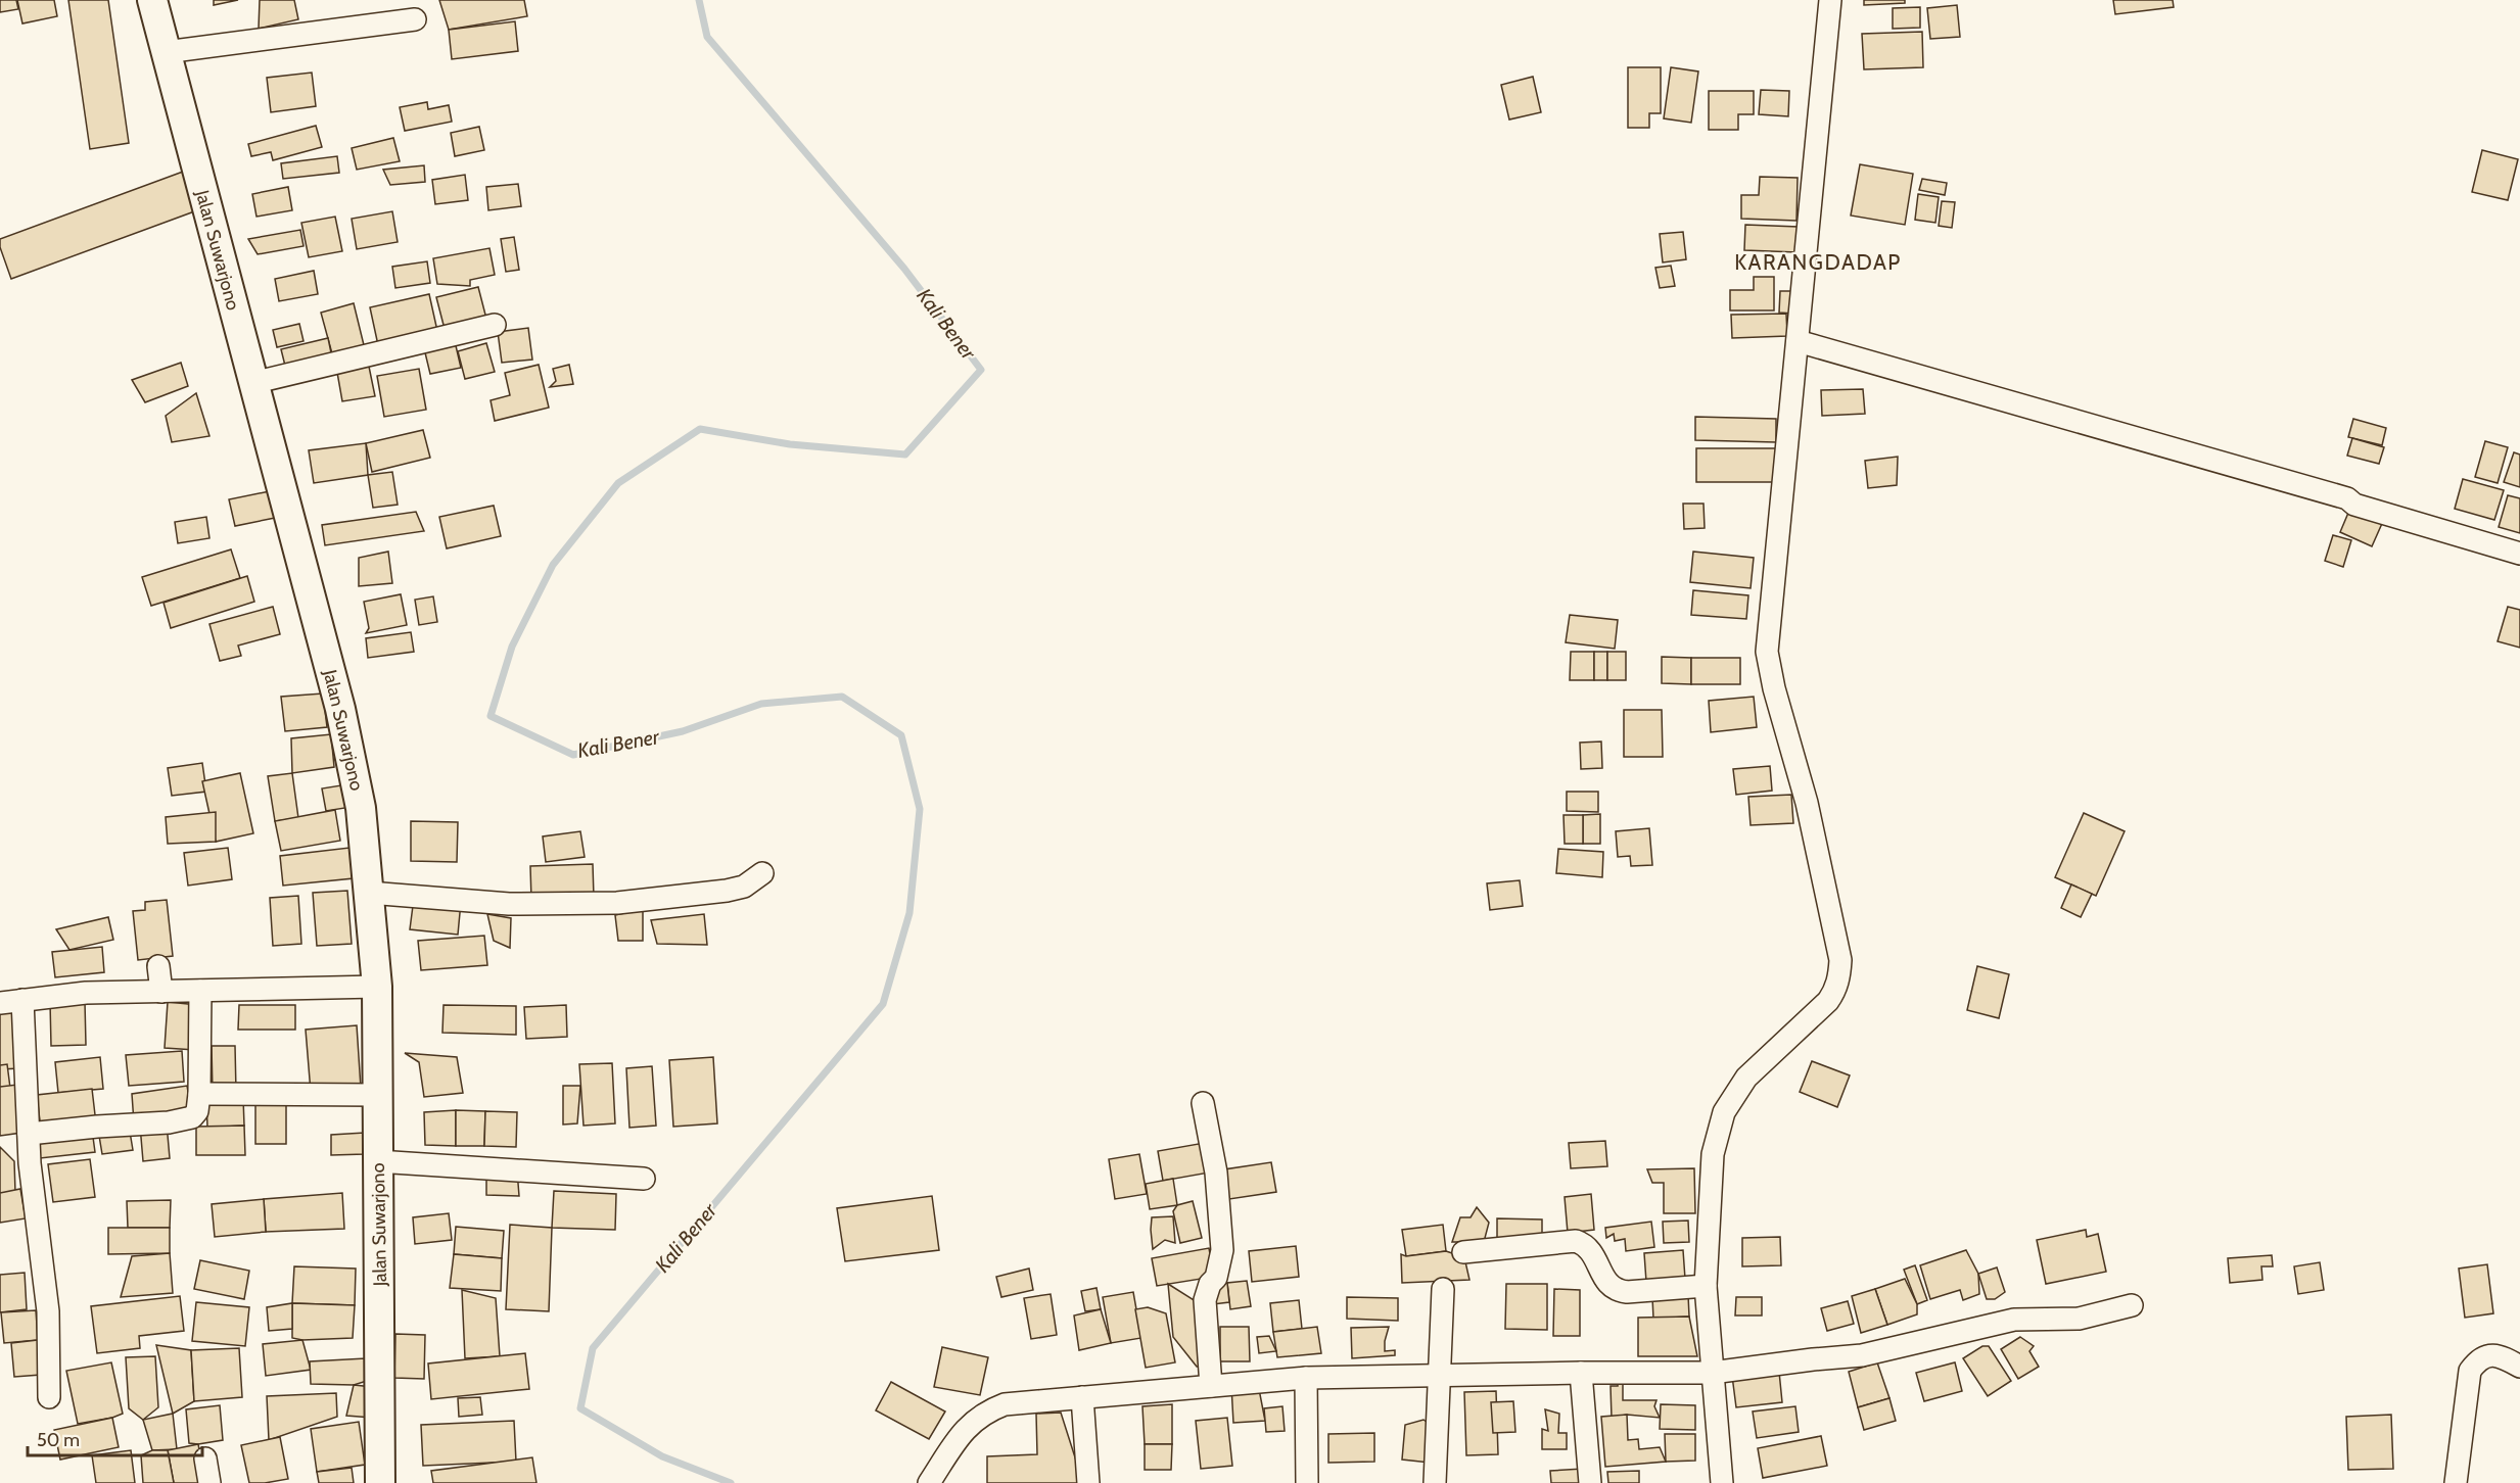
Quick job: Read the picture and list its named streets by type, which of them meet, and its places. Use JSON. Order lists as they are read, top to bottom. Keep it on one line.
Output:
{"streets":{"street":["Jalan Suwarjono"]},"districts":["KARANGDADAP"],"water":["Kali Bener"],"scale_bar":"50 m"}
